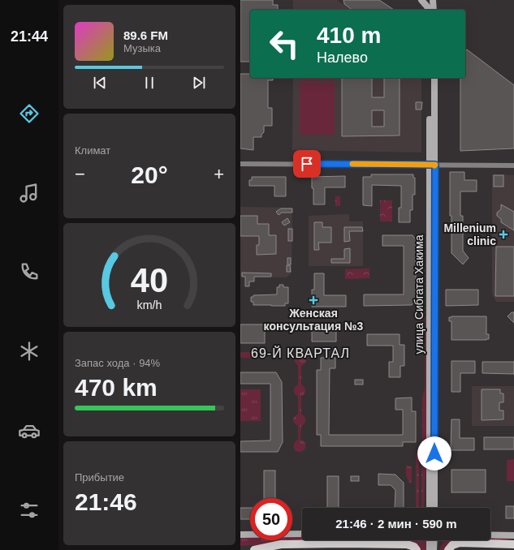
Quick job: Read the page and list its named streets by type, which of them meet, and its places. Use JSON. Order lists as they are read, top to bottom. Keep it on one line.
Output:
{"streets":{"main road":["улица Сибгата Хакима"]},"districts":["69-Й КВАРТАЛ"],"places":{"health":["Millenium clinic","Женская консультация №3"]},"page":{"tabs":"21:44","turn":["410 m","Налево"],"song":["89.6 FM","Музыка"],"tile":["Климат",["Запас хода · 94%","470 km"],["Прибытие","21:46"]],"heat":["−","20°","+"],"limit":"50","trip":"21:46 · 2 мин · 590 m","gauge":["40","km/h"]}}
